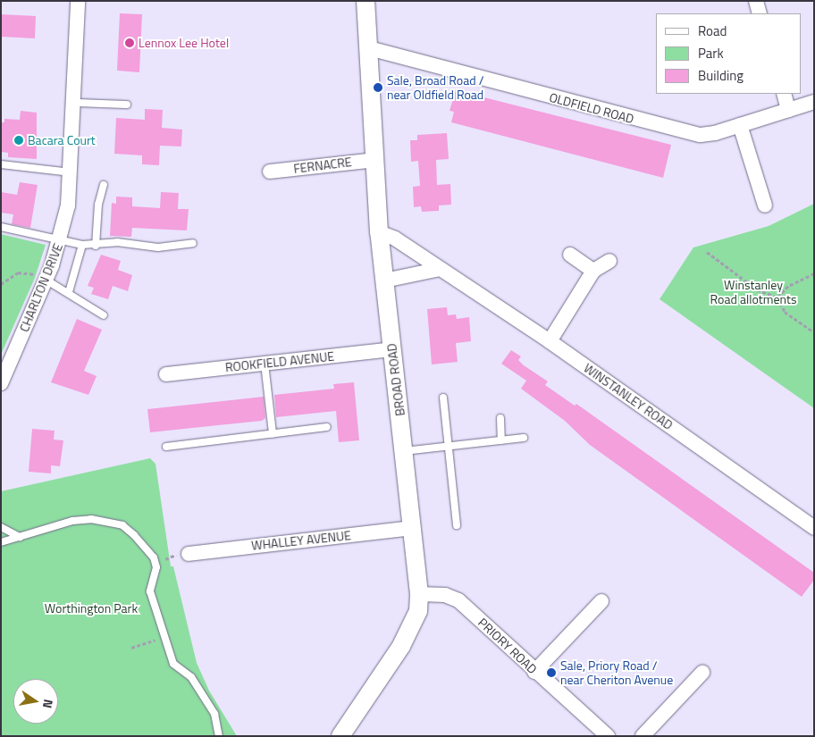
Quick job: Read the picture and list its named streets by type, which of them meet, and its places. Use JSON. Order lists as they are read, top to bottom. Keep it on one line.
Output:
{"streets":{"street":["OLDFIELD ROAD","FERNACRE","CHARLTON DRIVE","ROOKFIELD AVENUE","BROAD ROAD","WINSTANLEY ROAD","WHALLEY AVENUE","PRIORY ROAD"]},"crossings":[["OLDFIELD ROAD","BROAD ROAD"],["FERNACRE","BROAD ROAD"],["ROOKFIELD AVENUE","BROAD ROAD"],["BROAD ROAD","WINSTANLEY ROAD"],["BROAD ROAD","WHALLEY AVENUE"],["BROAD ROAD","PRIORY ROAD"]],"parks":["Winstanley Road allotments","Worthington Park"],"places":["Lennox Lee Hotel","Sale, Broad Road / near Oldfield Road","Bacara Court","Sale, Priory Road / near Cheriton Avenue"],"legend":["Road","Park","Building"],"north":"right"}
